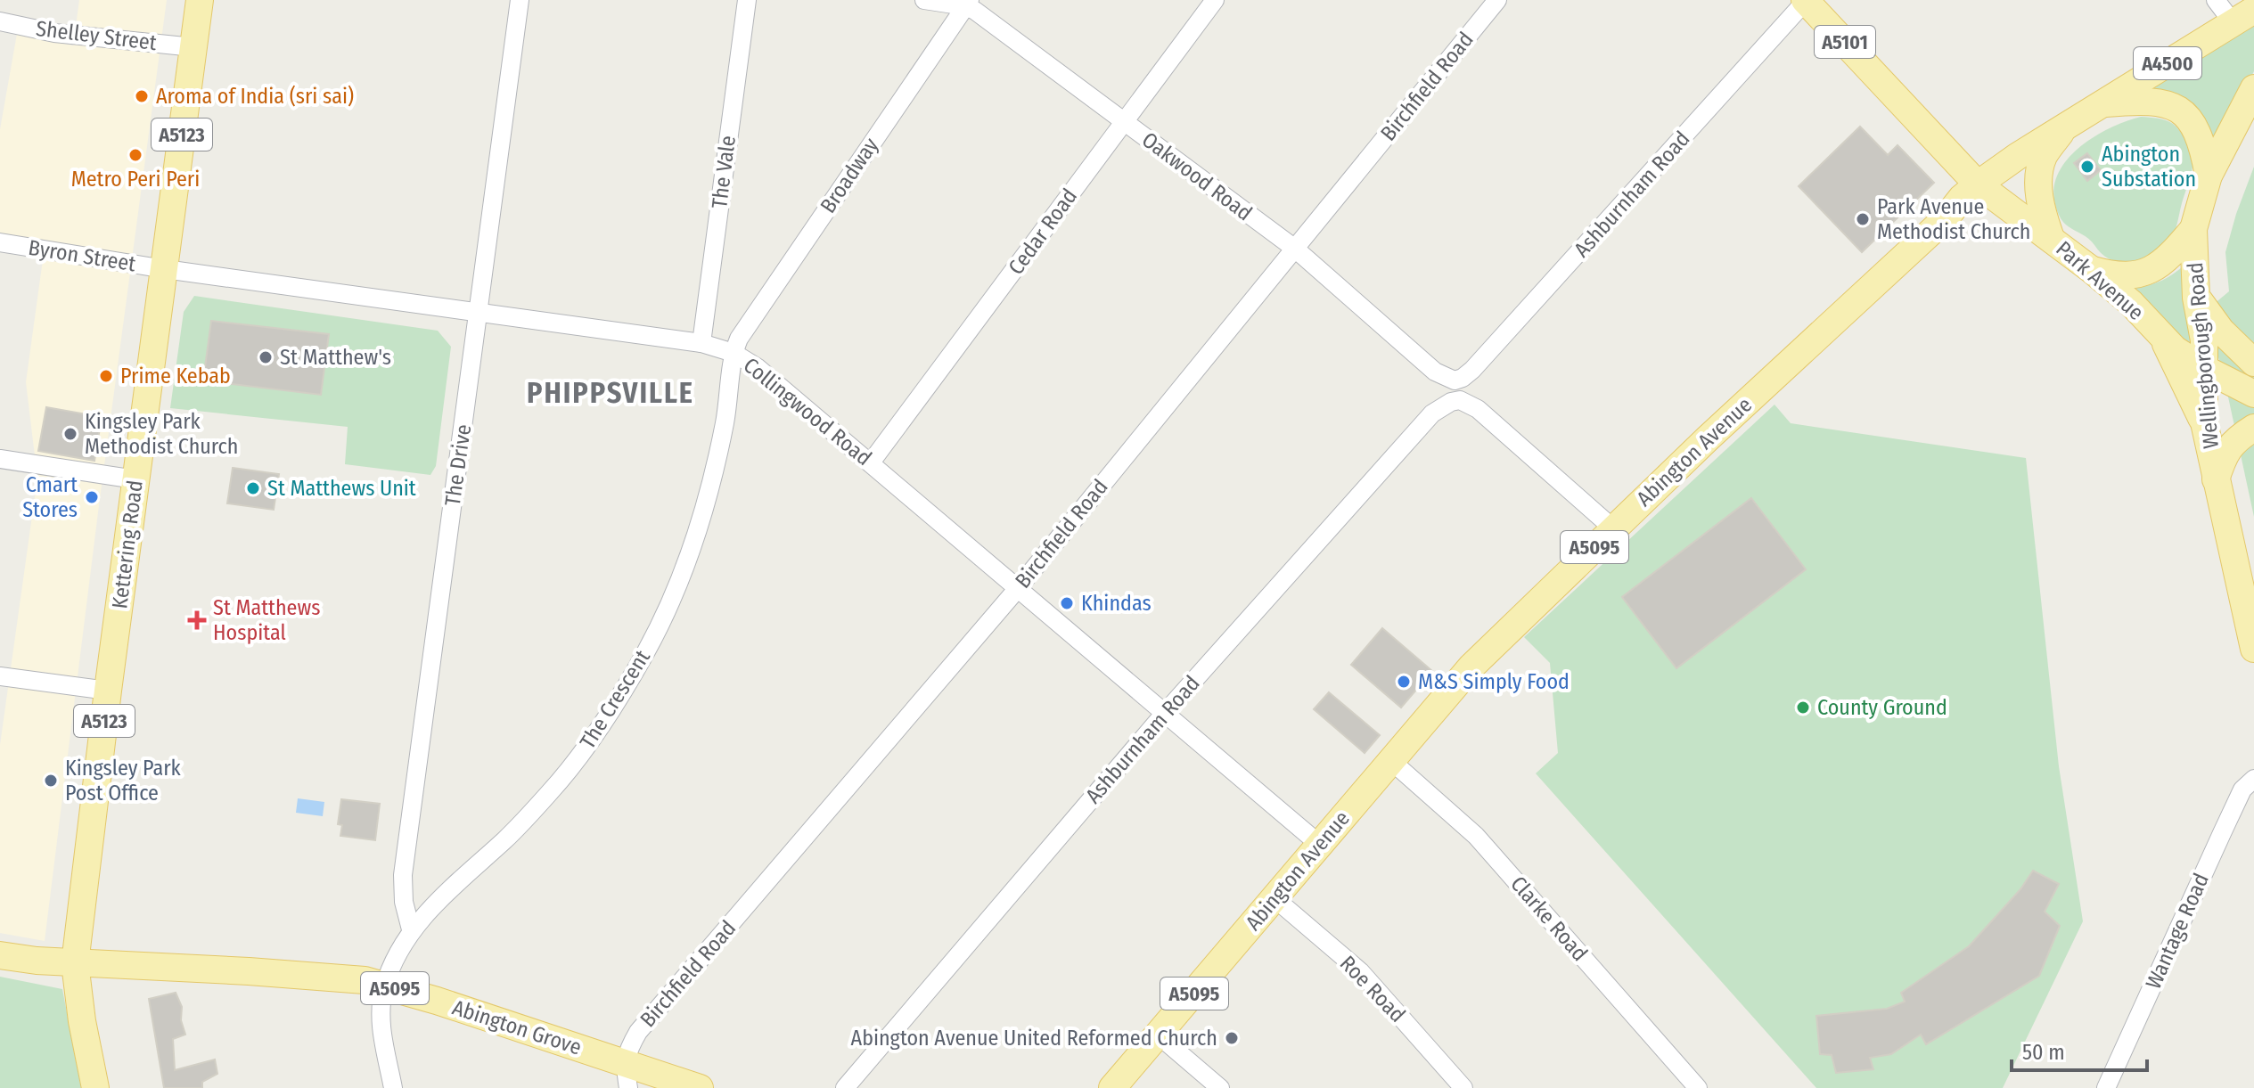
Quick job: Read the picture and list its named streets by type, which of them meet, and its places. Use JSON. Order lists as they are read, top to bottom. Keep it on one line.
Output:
{"streets":{"main road":["A5101","A4500","A5123","Park Avenue","Wellingborough Road","Abington Avenue","Kettering Road","A5095","Abington Grove"],"street":["Shelley Street","Birchfield Road","The Vale","Broadway","Oakwood Road","Ashburnham Road","Cedar Road","Byron Street","Collingwood Road","The Drive","The Crescent","Clarke Road","Wantage Road","Roe Road"]},"crossings":[["Shelley Street","Kettering Road"],["A5101","Ashburnham Road"],["A5101","Park Avenue"],["A5101","Abington Avenue"],["A5101","A5095"],["A4500","Park Avenue"],["A4500","Wellingborough Road"],["A4500","Abington Avenue"],["Birchfield Road","Oakwood Road"],["Birchfield Road","Collingwood Road"],["Birchfield Road","Abington Grove"],["The Vale","Collingwood Road"],["Broadway","Oakwood Road"],["Broadway","Collingwood Road"],["Broadway","The Crescent"],["Oakwood Road","Ashburnham Road"],["Oakwood Road","Cedar Road"],["Ashburnham Road","Collingwood Road"],["Ashburnham Road","Abington Avenue"],["Cedar Road","Collingwood Road"],["Byron Street","Collingwood Road"],["Byron Street","Kettering Road"],["Park Avenue","Wellingborough Road"],["Park Avenue","Abington Avenue"],["Park Avenue","A5095"],["Wellingborough Road","Abington Avenue"],["Collingwood Road","Abington Avenue"],["Collingwood Road","The Drive"],["Collingwood Road","Kettering Road"],["Collingwood Road","The Crescent"],["Abington Avenue","A5095"],["Abington Avenue","Clarke Road"],["Abington Avenue","Roe Road"],["The Drive","The Crescent"],["Kettering Road","A5095"],["Kettering Road","Abington Grove"],["A5095","Abington Grove"],["The Crescent","Abington Grove"]],"districts":["PHIPPSVILLE"],"places":{"other":["Aroma of India (sri sai)","Metro Peri Peri","Abington Substation","Park Avenue Methodist Church","St Matthew's","Prime Kebab","Kingsley Park Methodist Church","St Matthews Unit","Cmart Stores","Khindas","M&S Simply Food","County Ground","Kingsley Park Post Office","Abington Avenue United Reformed Church"],"health":["St Matthews Hospital"]},"scale_bar":"50 m"}
